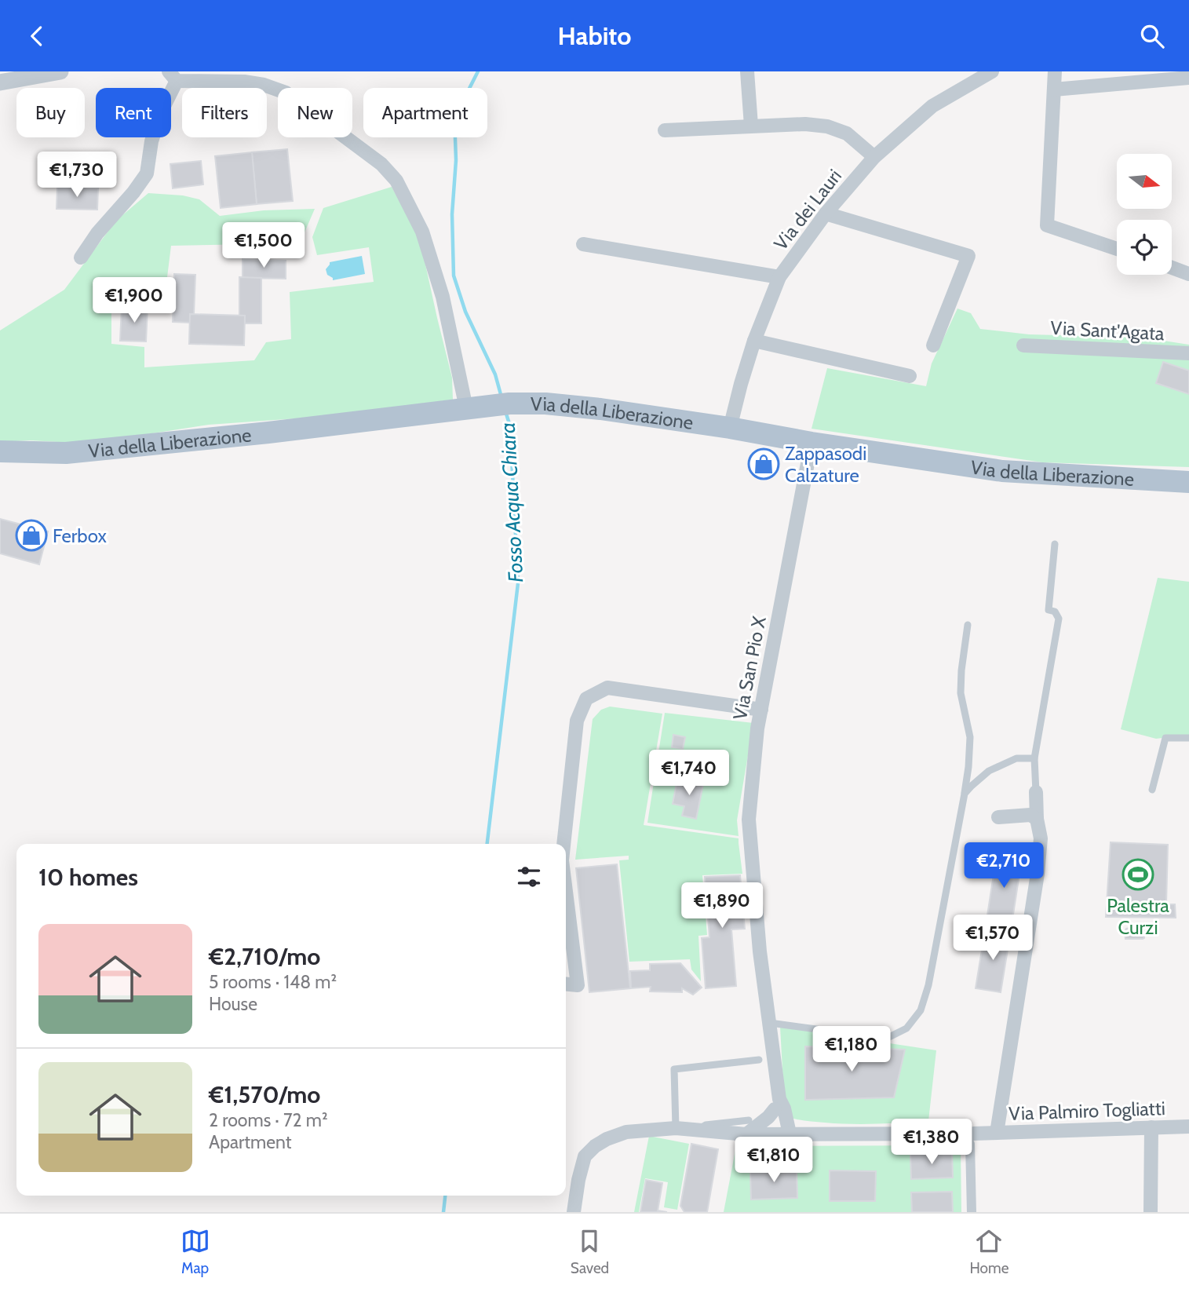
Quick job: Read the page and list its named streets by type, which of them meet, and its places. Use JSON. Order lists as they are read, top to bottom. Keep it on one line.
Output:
{"streets":{"main road":["Via della Liberazione"],"street":["Via dei Lauri","Via Sant'Agata","Via San Pio X","Via Palmiro Togliatti"]},"crossings":[["Via dei Lauri","Via della Liberazione"],["Via della Liberazione","Via San Pio X"],["Via San Pio X","Via Palmiro Togliatti"]],"water":["Fosso Acqua Chiara"],"places":{"shop":["Zappasodi Calzature","Ferbox"],"sports":["Palestra Curzi"]},"north":"right","page":{"header":"Habito","chip":["Buy","Rent","Filters","New","Apartment"],"price":["€1,730","€1,500","€1,900","€1,740","€2,710","€1,890","€1,570","€1,180","€1,380","€1,810"],"heading":"10 homes","list":[{"name":"€2,710/mo","note":"5 rooms · 148 m² · House"},{"name":"€1,570/mo","note":"2 rooms · 72 m² · Apartment"}],"tabs":["Map","Saved","Home"]}}
